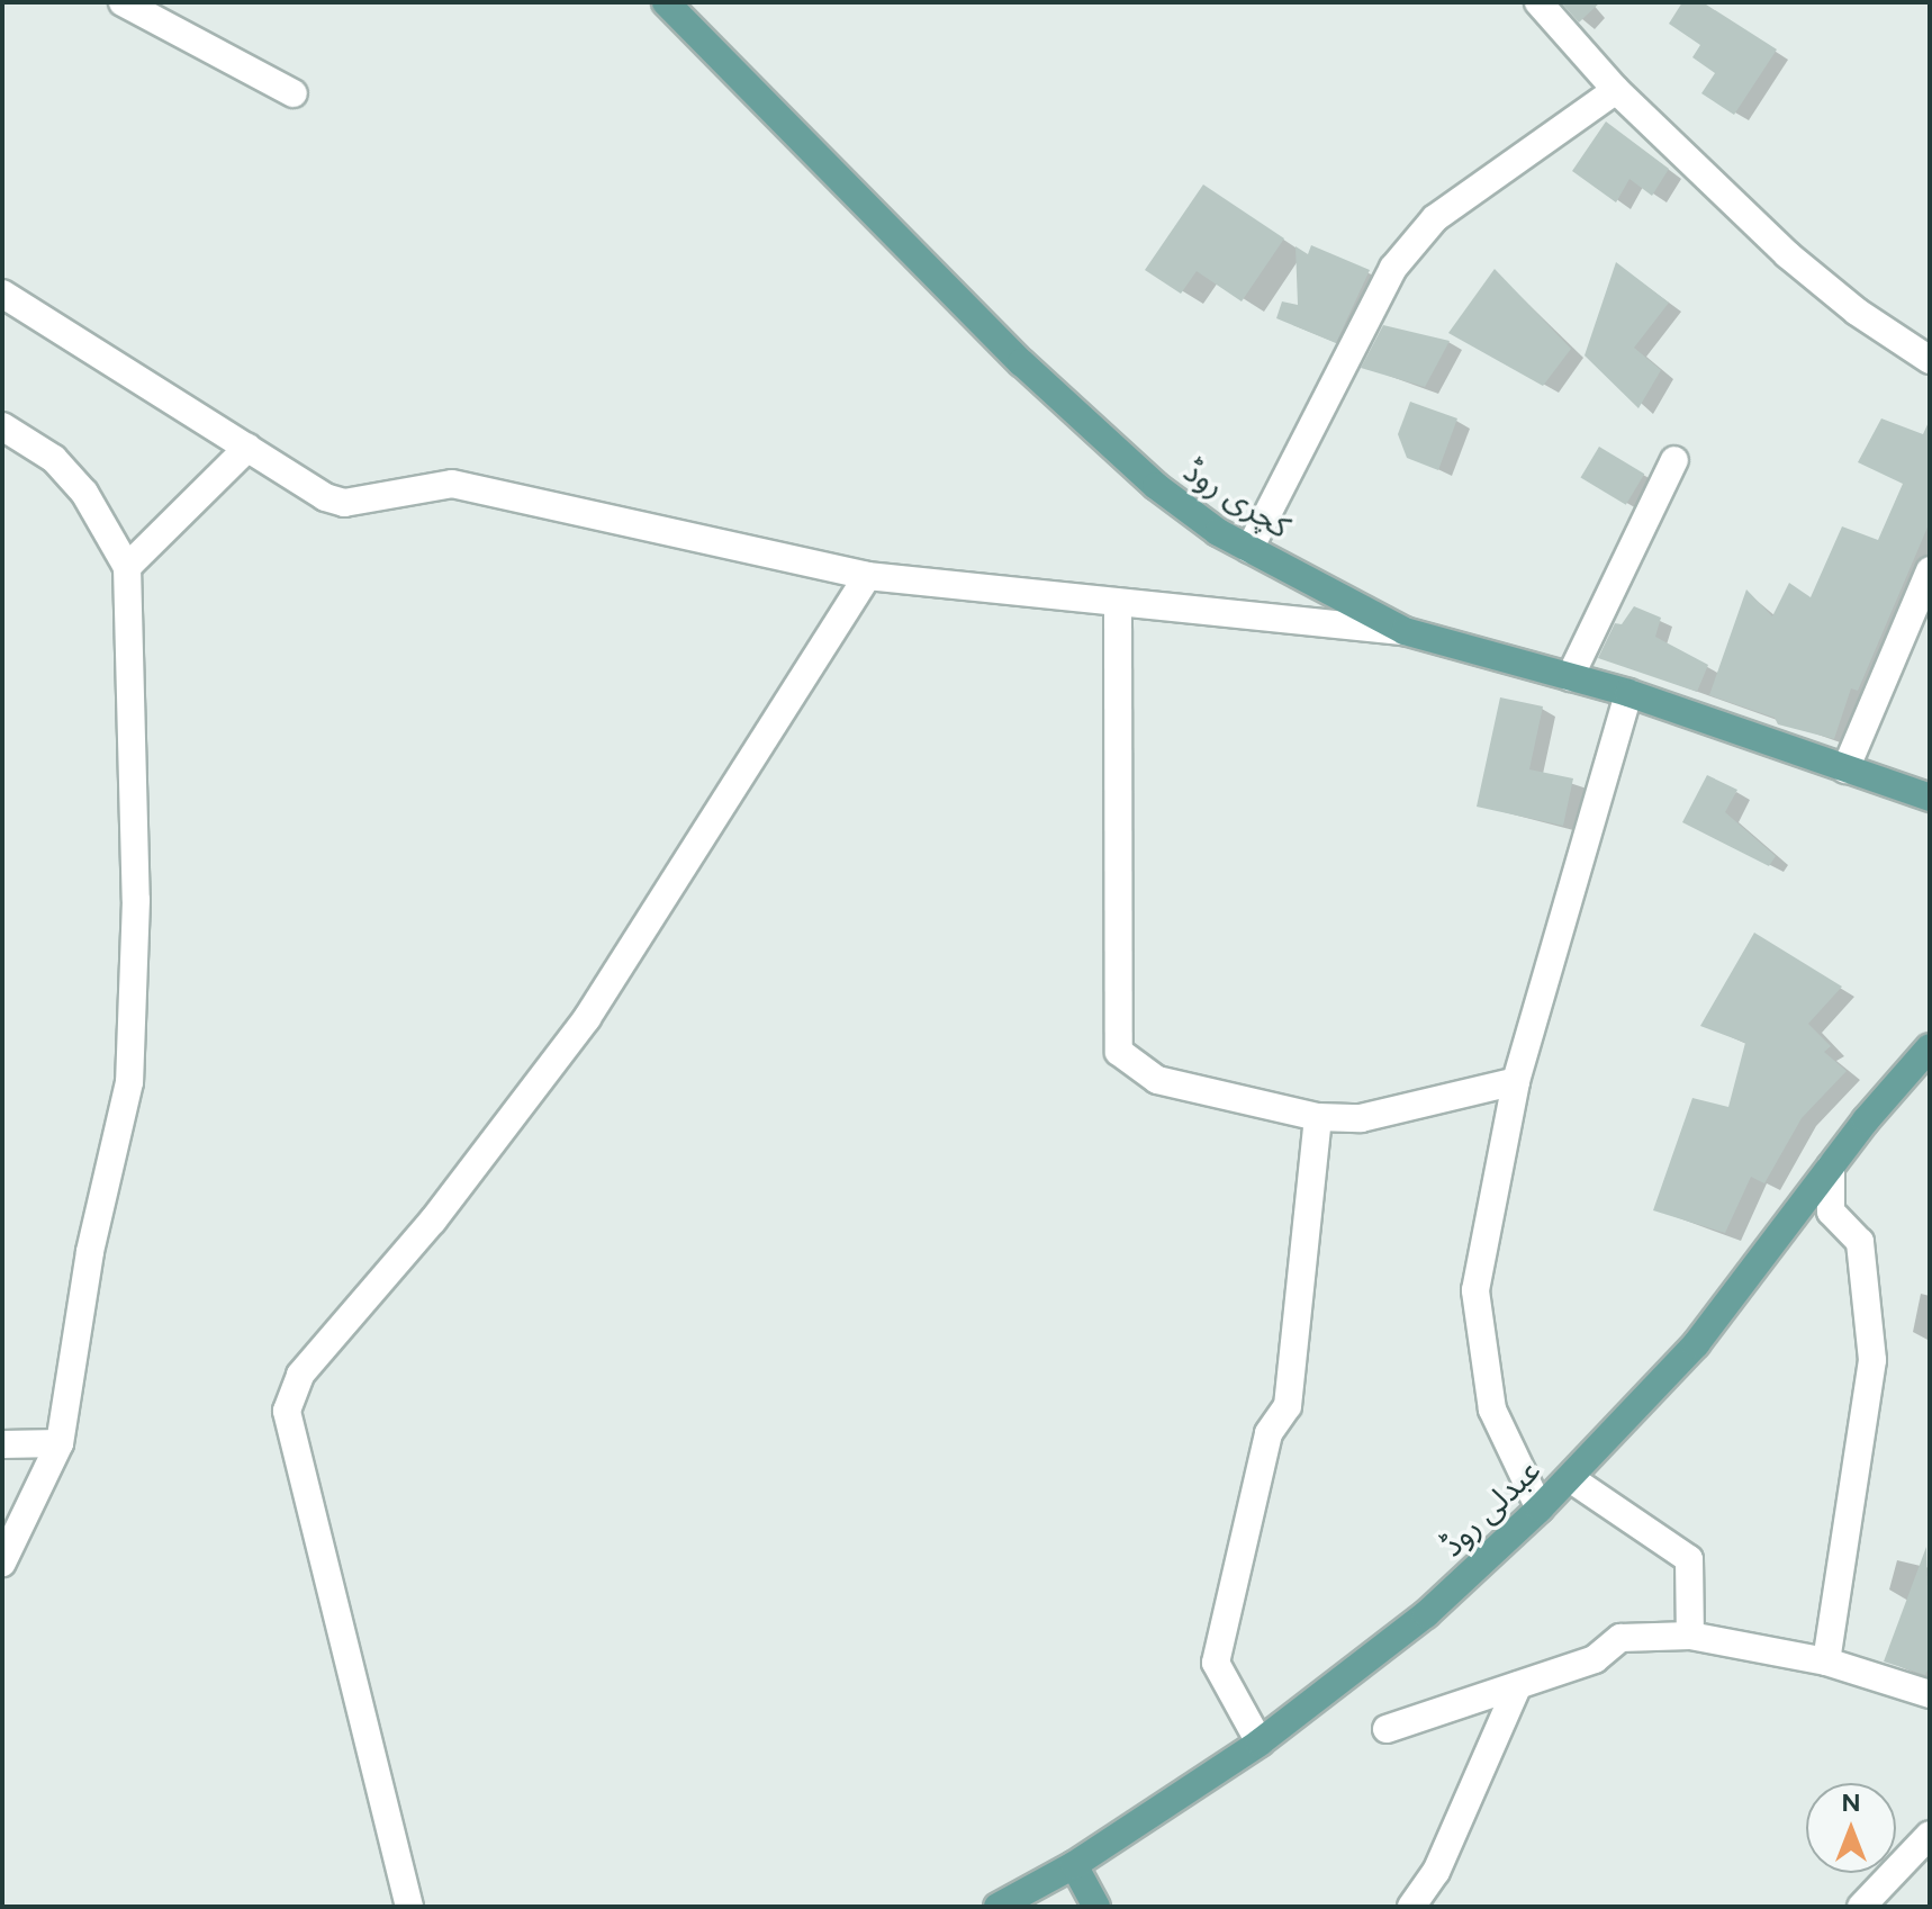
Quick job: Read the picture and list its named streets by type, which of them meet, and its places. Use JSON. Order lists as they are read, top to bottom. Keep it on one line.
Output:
{"streets":{"main road":["کچری روڈ","عبدلی روڈ"]},"north":"top"}
